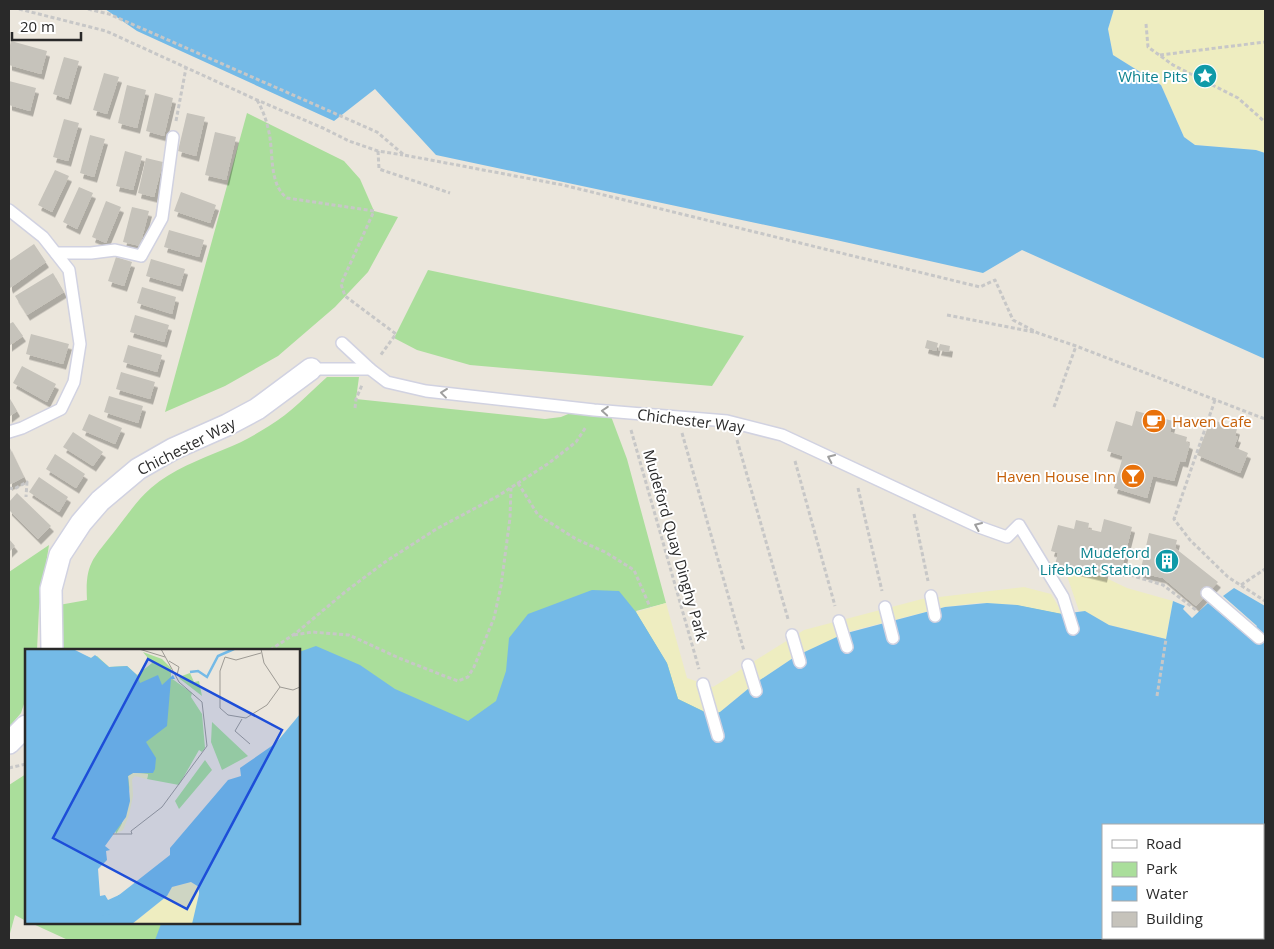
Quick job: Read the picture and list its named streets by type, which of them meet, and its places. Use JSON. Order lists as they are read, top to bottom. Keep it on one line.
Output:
{"streets":{"street":["Chichester Way"],"path":["Mudeford Quay Dinghy Park"]},"crossings":[["Chichester Way","Mudeford Quay Dinghy Park"]],"one_way":["Chichester Way"],"places":{"place":["White Pits"],"cafe":["Haven Cafe"],"bar":["Haven House Inn"],"building":["Mudeford Lifeboat Station"]},"legend":["Road","Park","Water","Building"],"scale_bar":"20 m"}
